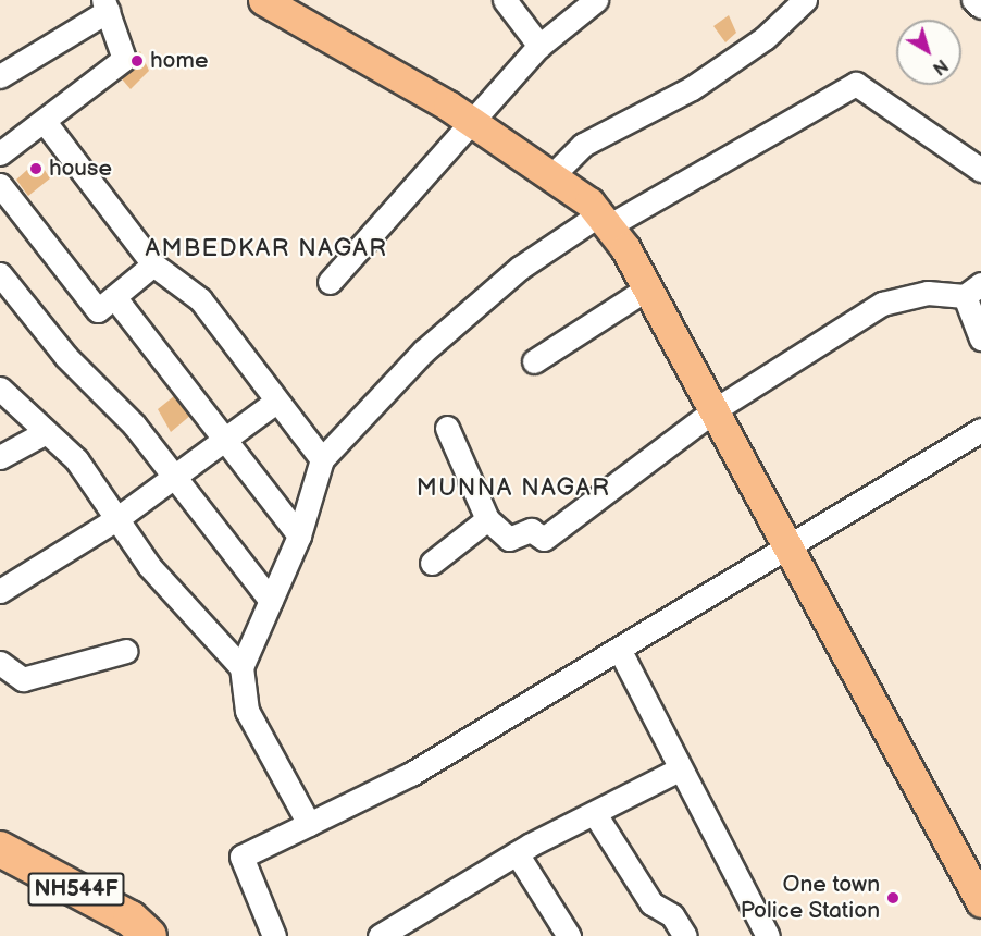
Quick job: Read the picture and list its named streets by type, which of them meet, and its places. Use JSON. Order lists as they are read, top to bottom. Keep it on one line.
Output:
{"streets":{"highway":["NH544F"]},"districts":["AMBEDKAR NAGAR","MUNNA NAGAR"],"places":["home","house","One town Police Station"],"north":"bottom right"}
